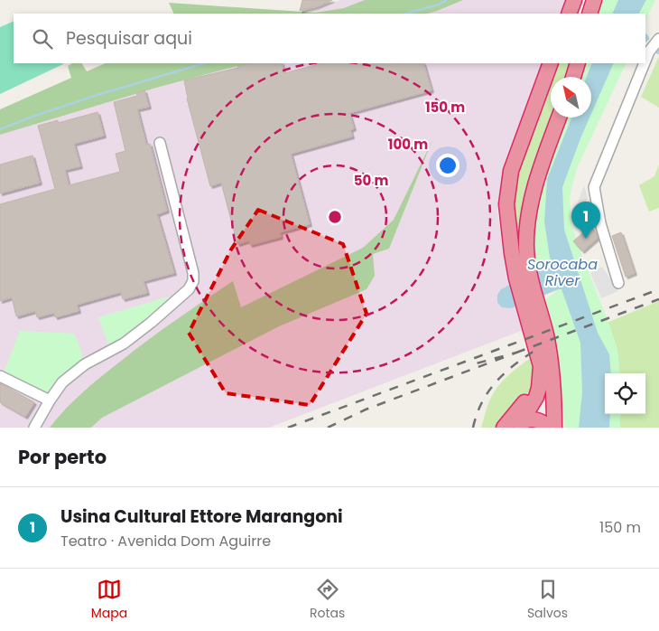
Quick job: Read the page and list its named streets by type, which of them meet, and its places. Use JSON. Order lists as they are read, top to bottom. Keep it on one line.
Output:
{"water":["Sorocaba River"],"north":"top left","page":{"search":"Pesquisar aqui","pins":"1","heading":"Por perto","list":[{"mark":"1","name":"Usina Cultural Ettore Marangoni","note":"Teatro · Avenida Dom Aguirre","value":"150 m"}],"nav":["Mapa","Rotas","Salvos"]},"rings":["150 m","100 m","50 m"]}
